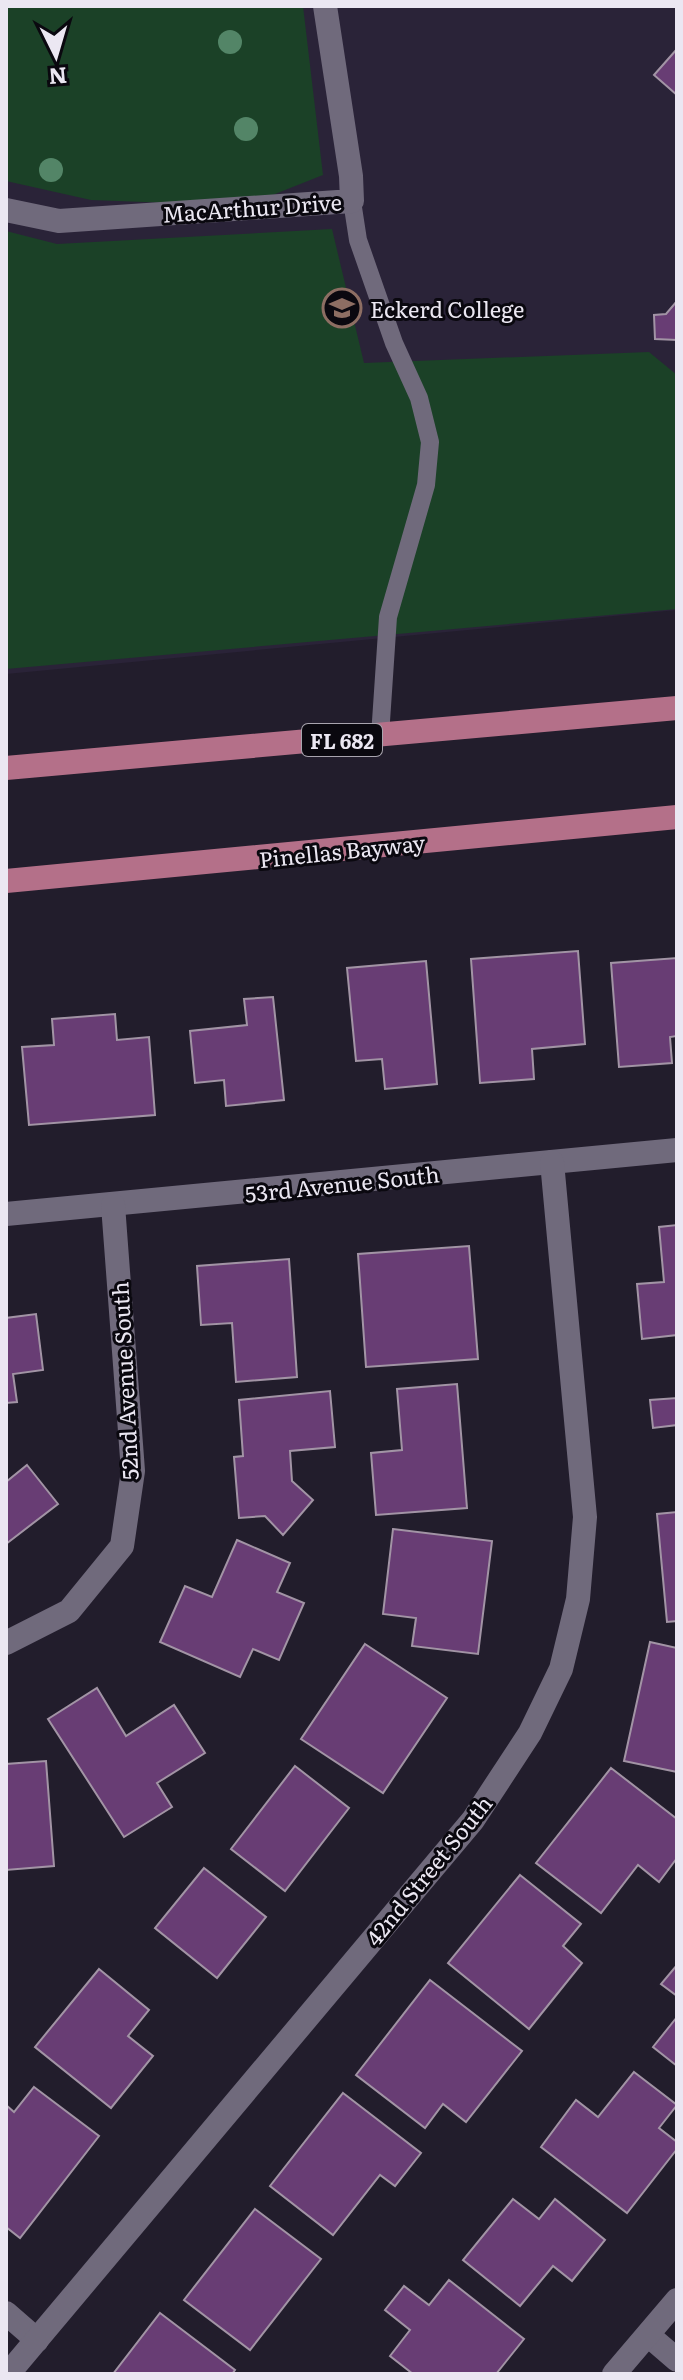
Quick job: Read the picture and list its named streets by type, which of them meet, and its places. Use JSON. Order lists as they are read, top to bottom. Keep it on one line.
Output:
{"streets":{"main road":["FL 682","Pinellas Bayway"],"street":["MacArthur Drive","53rd Avenue South","52nd Avenue South","42nd Street South"]},"crossings":[["53rd Avenue South","52nd Avenue South"],["53rd Avenue South","42nd Street South"]],"places":{"school or university":["Eckerd College"]},"north":"bottom"}
